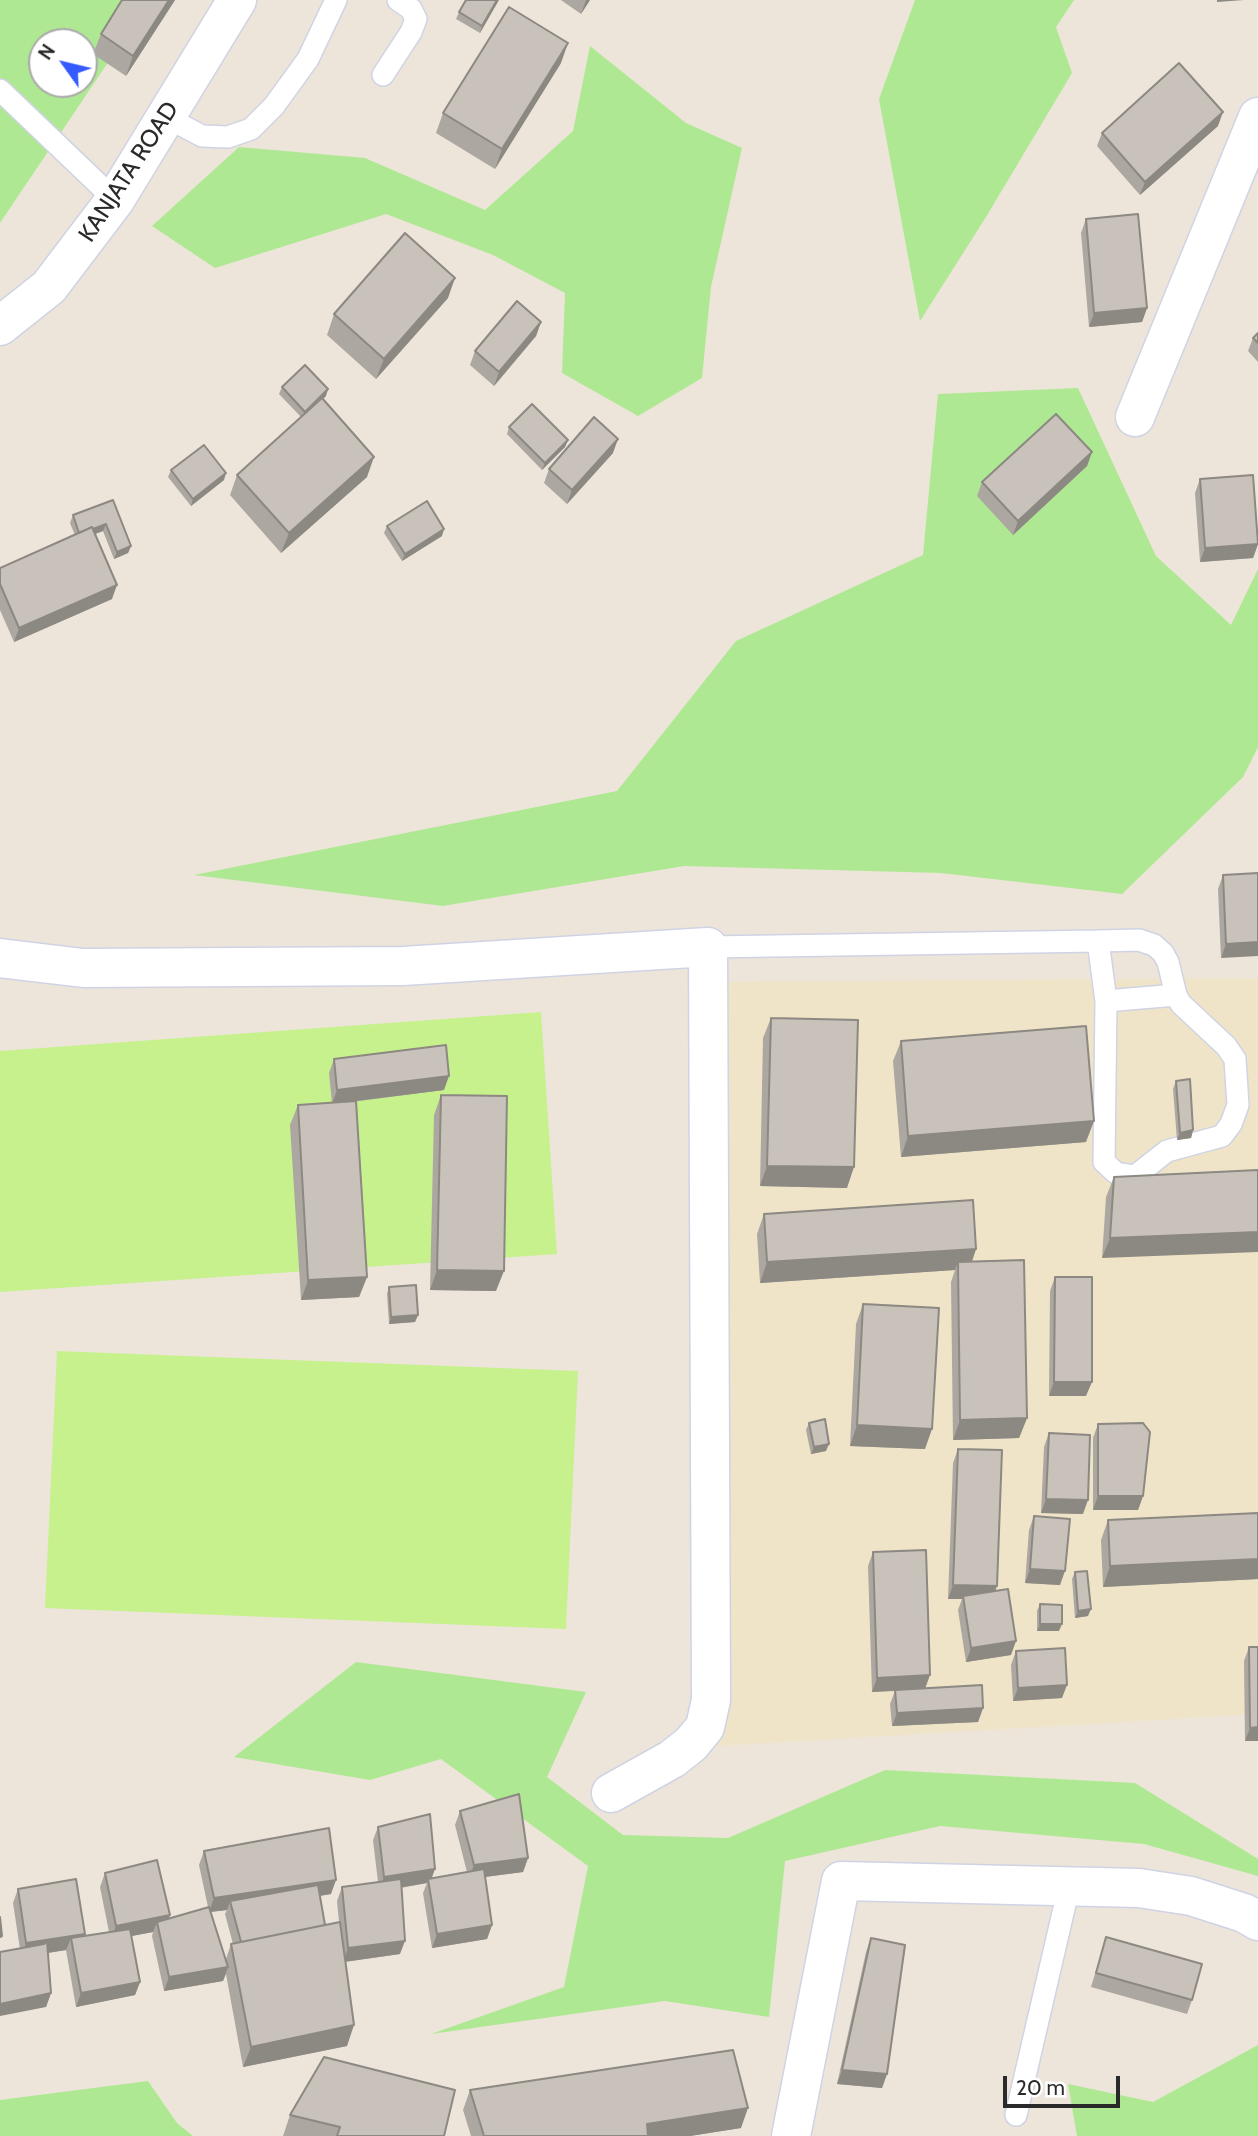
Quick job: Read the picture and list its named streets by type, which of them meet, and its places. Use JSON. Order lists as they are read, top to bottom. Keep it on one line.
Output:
{"streets":{"street":["KANJATA ROAD"]},"scale_bar":"20 m","north":"top left"}
